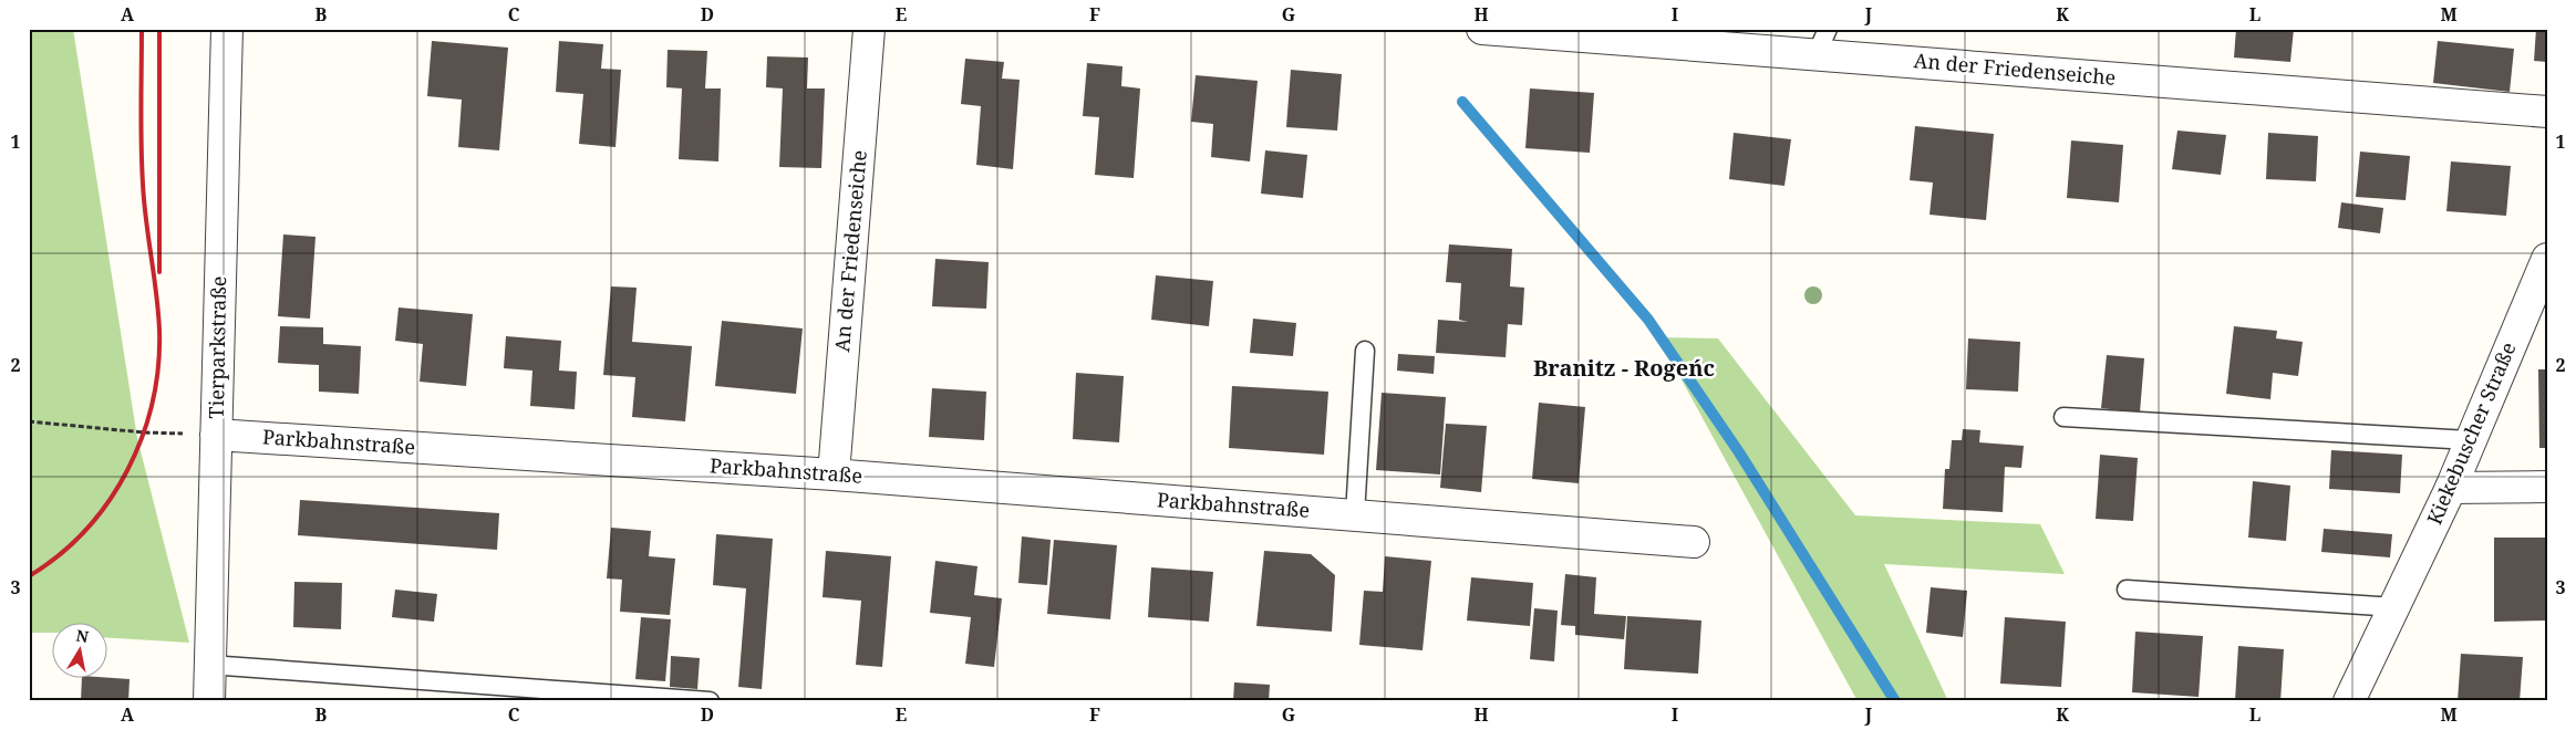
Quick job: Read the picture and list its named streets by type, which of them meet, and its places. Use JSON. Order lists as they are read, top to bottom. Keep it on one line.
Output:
{"streets":{"street":["An der Friedenseiche","Tierparkstraße","Kiekebuscher Straße","Parkbahnstraße"]},"crossings":[["An der Friedenseiche","Parkbahnstraße"],["Tierparkstraße","Parkbahnstraße"]],"districts":["Branitz - Rogeńc"],"north":"top","grid":{"columns":["A","B","C","D","E","F","G","H","I","J","K","L","M"],"rows":["1","2","3"]}}
